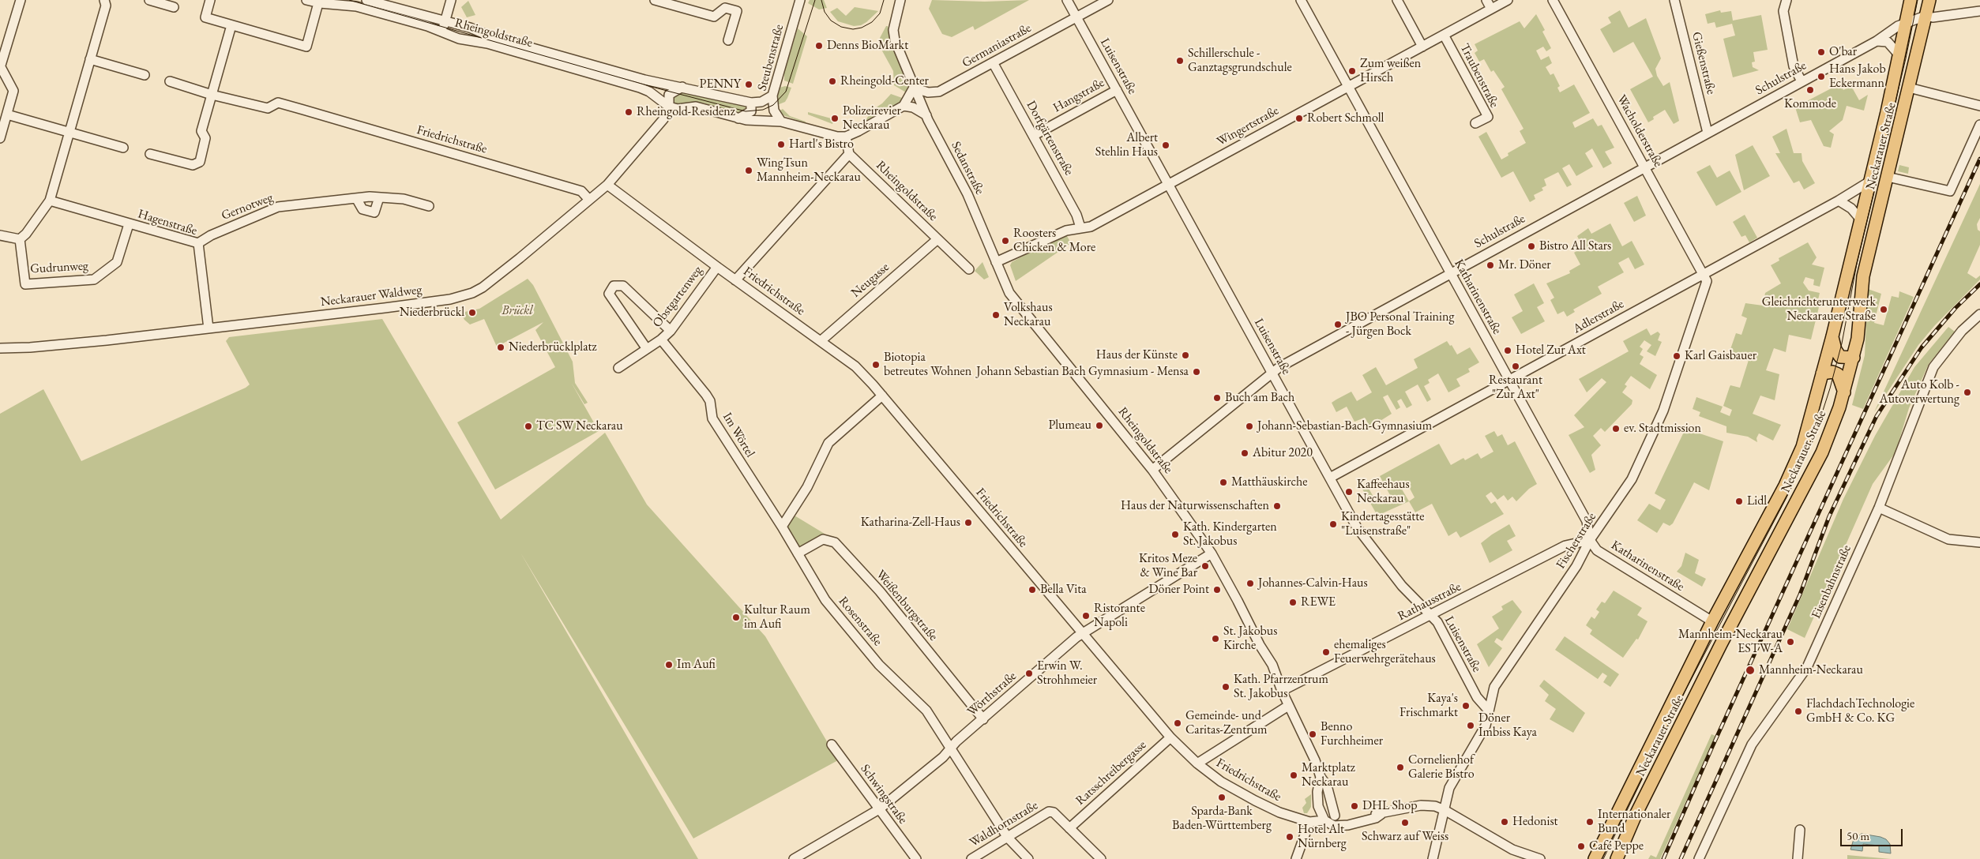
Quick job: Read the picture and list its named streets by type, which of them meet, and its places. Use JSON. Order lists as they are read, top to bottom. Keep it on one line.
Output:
{"streets":{"main road":["Neckarauer Straße"],"street":["Rheingoldstraße","Germaniastraße","Steubenstraße","Gießenstraße","Luisenstraße","Traubenstraße","Schulstraße","Hangstraße","Wingertstraße","Wacholderstraße","Dorfgärtenstraße","Friedrichstraße","Sedanstraße","Gernotweg","Hagenstraße","Gudrunweg","Neugasse","Neckarauer Waldweg","Obstgartenweg","Katharinenstraße","Adlerstraße","Im Wörtel","Fischerstraße","Eisenbahnstraße","Rathausstraße","Weißenburgstraße","Rosenstraße","Wörthstraße","Ratsschreibergasse","Schwingstraße","Waldhornstraße"]},"crossings":[["Rheingoldstraße","Steubenstraße"],["Rheingoldstraße","Schulstraße"],["Rheingoldstraße","Wingertstraße"],["Rheingoldstraße","Friedrichstraße"],["Rheingoldstraße","Sedanstraße"],["Rheingoldstraße","Neugasse"],["Rheingoldstraße","Neckarauer Waldweg"],["Rheingoldstraße","Rathausstraße"],["Rheingoldstraße","Wörthstraße"],["Germaniastraße","Luisenstraße"],["Germaniastraße","Dorfgärtenstraße"],["Germaniastraße","Sedanstraße"],["Gießenstraße","Schulstraße"],["Luisenstraße","Schulstraße"],["Luisenstraße","Hangstraße"],["Luisenstraße","Wingertstraße"],["Luisenstraße","Adlerstraße"],["Luisenstraße","Fischerstraße"],["Luisenstraße","Rathausstraße"],["Traubenstraße","Wingertstraße"],["Schulstraße","Wacholderstraße"],["Schulstraße","Neckarauer Straße"],["Schulstraße","Katharinenstraße"],["Hangstraße","Dorfgärtenstraße"],["Wingertstraße","Dorfgärtenstraße"],["Wingertstraße","Sedanstraße"],["Wingertstraße","Katharinenstraße"],["Wacholderstraße","Adlerstraße"],["Wacholderstraße","Fischerstraße"],["Friedrichstraße","Neugasse"],["Friedrichstraße","Neckarauer Waldweg"],["Friedrichstraße","Obstgartenweg"],["Friedrichstraße","Fischerstraße"],["Friedrichstraße","Wörthstraße"],["Friedrichstraße","Ratsschreibergasse"],["Neckarauer Straße","Katharinenstraße"],["Neckarauer Straße","Adlerstraße"],["Gernotweg","Hagenstraße"],["Hagenstraße","Gudrunweg"],["Hagenstraße","Neckarauer Waldweg"],["Obstgartenweg","Im Wörtel"],["Katharinenstraße","Adlerstraße"],["Katharinenstraße","Fischerstraße"],["Katharinenstraße","Rathausstraße"],["Adlerstraße","Fischerstraße"],["Im Wörtel","Rosenstraße"],["Fischerstraße","Rathausstraße"],["Weißenburgstraße","Rosenstraße"],["Weißenburgstraße","Wörthstraße"],["Rosenstraße","Wörthstraße"],["Rosenstraße","Waldhornstraße"],["Wörthstraße","Schwingstraße"],["Ratsschreibergasse","Waldhornstraße"]],"parks":["Brückl"],"places":["Denns BioMarkt","O'bar","Schillerschule - Ganztagsgrundschule","Zum weißen Hirsch","Hans Jakob Eckermann","Rheingold-Center","PENNY","Kommode","Rheingold-Residenz","Polizeirevier Neckarau","Robert Schmoll","Hartl's Bistro","Albert Stehlin Haus","WingTsun Mannheim-Neckarau","Roosters Chicken & More","Bistro All Stars","Mr. Döner","Gleichrichterunterwerk Neckarauer Straße","Niederbrückl","Volkshaus Neckarau","JBO Personal Training - Jürgen Bock","Niederbrücklplatz","Hotel Zur Axt","Haus der Künste","Karl Gaisbauer","Biotopia betreutes Wohnen","Restaurant \"Zur Axt\"","Johann Sebastian Bach Gymnasium - Mensa","Auto Kolb - Autoverwertung","Buch am Bach","Plumeau","TC SW Neckarau","Johann-Sebastian-Bach-Gymnasium","ev. Stadtmission","Abitur 2020","Matthäuskirche","Kaffeehaus Neckarau","Lidl","Haus der Naturwissenschaften","Katharina-Zell-Haus","Kindertagesstätte \"Luisenstraße\"","Kath. Kindergarten St. Jakobus","Kritos Meze & Wine Bar","Johannes-Calvin-Haus","Bella Vita","Döner Point","REWE","Ristorante Napoli","Kultur Raum im Aufi","St. Jakobus Kirche","Mannheim-Neckarau ESTW-A","ehemaliges Feuerwehrgerätehaus","Im Aufi","Mannheim-Neckarau","Erwin W. Strohhmeier","Kath. Pfarrzentrum St. Jakobus","Kaya's Frischmarkt","FlachdachTechnologie GmbH & Co. KG","Gemeinde- und Caritas-Zentrum","Döner Imbiss Kaya","Benno Furchheimer","Cornelienhof Galerie Bistro","Marktplatz Neckarau","Sparda-Bank Baden-Württemberg","DHL Shop","Hedonist","Internationaler Bund","Schwarz auf Weiss","Hotel Alt Nürnberg","Café Peppe"],"scale_bar":"50 m"}
